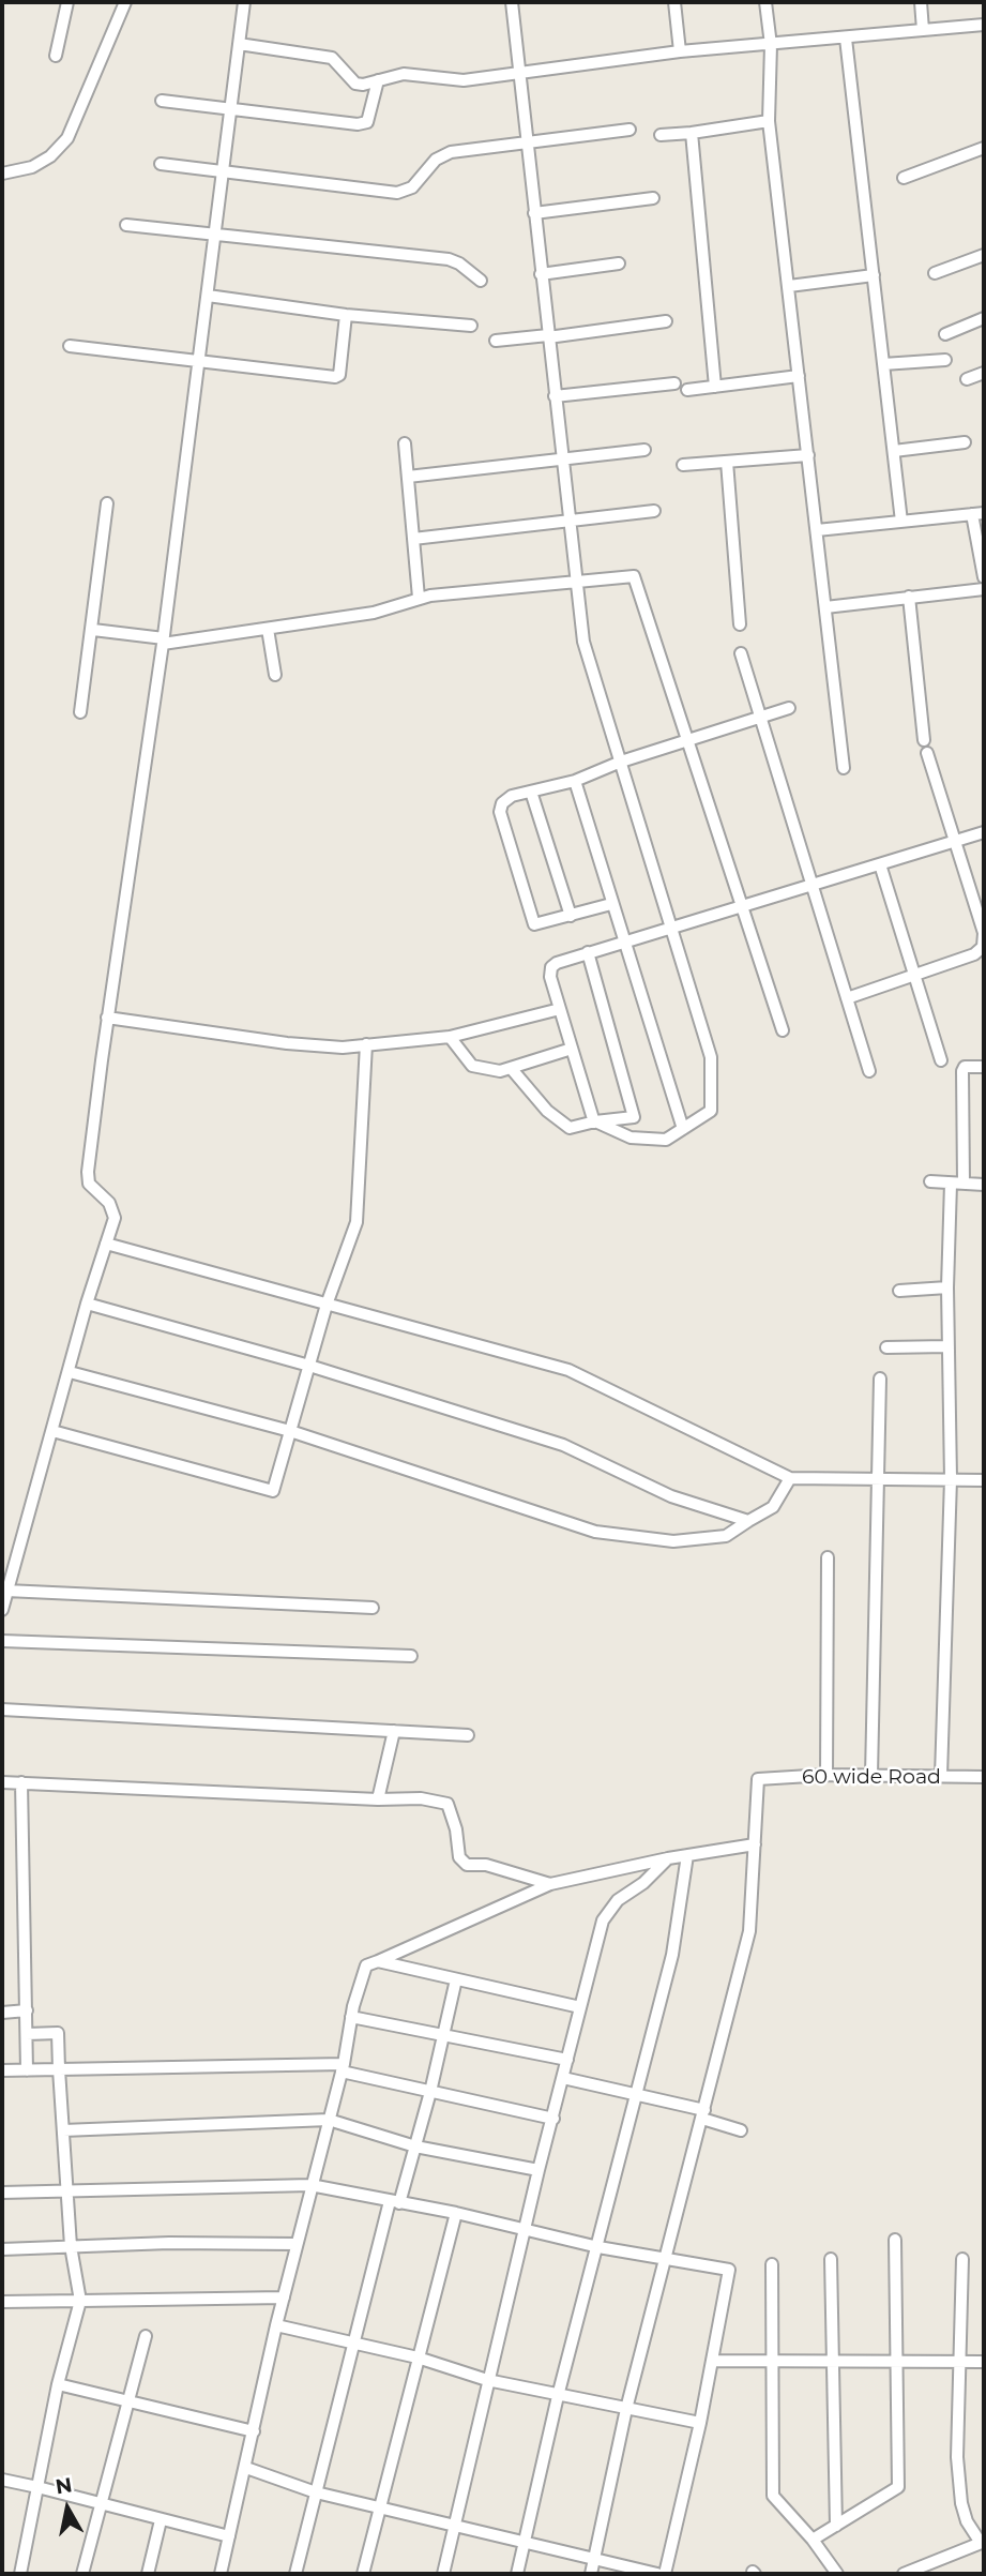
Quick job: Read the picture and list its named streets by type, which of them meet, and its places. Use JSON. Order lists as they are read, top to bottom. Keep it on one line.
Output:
{"streets":{"street":["60 wide Road"]},"north":"top"}
